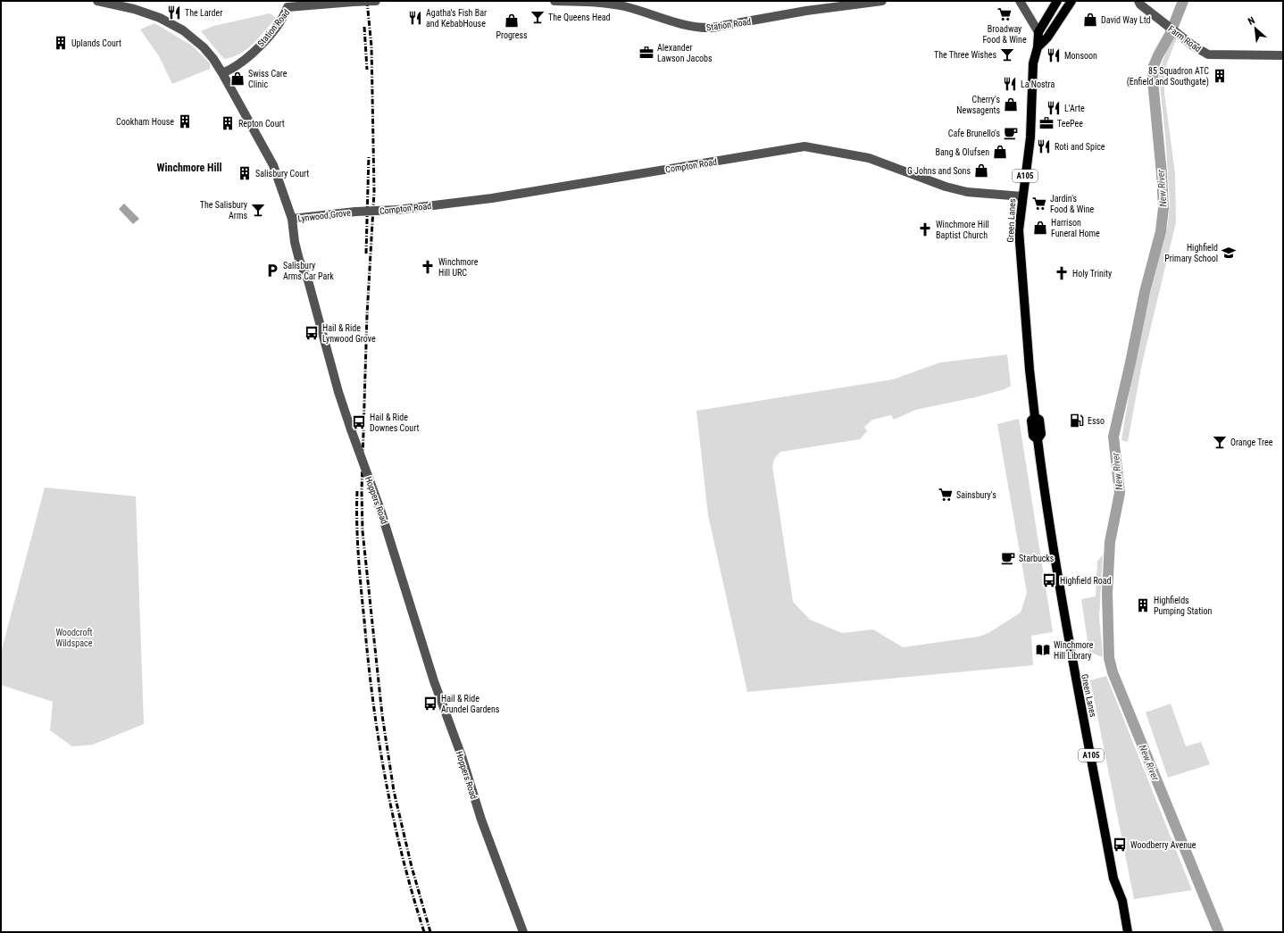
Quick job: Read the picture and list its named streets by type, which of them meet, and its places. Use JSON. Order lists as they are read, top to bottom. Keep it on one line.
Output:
{"streets":{"main road":["A105","Green Lanes"],"street":["Station Road","Farm Road","Compton Road","Lynwood Grove","Hoppers Road"]},"crossings":[["Station Road","Hoppers Road"],["Compton Road","Lynwood Grove"],["Compton Road","Green Lanes"],["Lynwood Grove","Hoppers Road"]],"districts":["Winchmore Hill"],"water":["New River"],"parks":["Woodcroft Wildspace"],"places":{"restaurant":["The Larder","Agatha's Fish Bar and KebabHouse","Monsoon","La Nostra","L'Arte","Roti and Spice"],"supermarket":["Broadway Food & Wine","Jardin's Food & Wine","Sainsbury's"],"bar":["The Queens Head","The Three Wishes","The Salisbury Arms","Orange Tree"],"shop":["David Way Ltd","Progress","Swiss Care Clinic","Cherry's Newsagents","Bang & Olufsen","G Johns and Sons","Harrison Funeral Home"],"building":["Uplands Court","85 Squadron ATC (Enfield and Southgate)","Cookham House","Repton Court","Salisbury Court","Highfields Pumping Station"],"office":["Alexander Lawson Jacobs","TeePee"],"cafe":["Cafe Brunello's","Starbucks"],"church":["Winchmore Hill Baptist Church","Winchmore Hill URC","Holy Trinity"],"school or university":["Highfield Primary School"],"parking":["Salisbury Arms Car Park"],"bus stop":["Hail & Ride Lynwood Grove","Hail & Ride Downes Court","Highfield Road","Hail & Ride Arundel Gardens","Woodberry Avenue"],"fuel station":["Esso"],"library":["Winchmore Hill Library"]},"north":"top left"}
